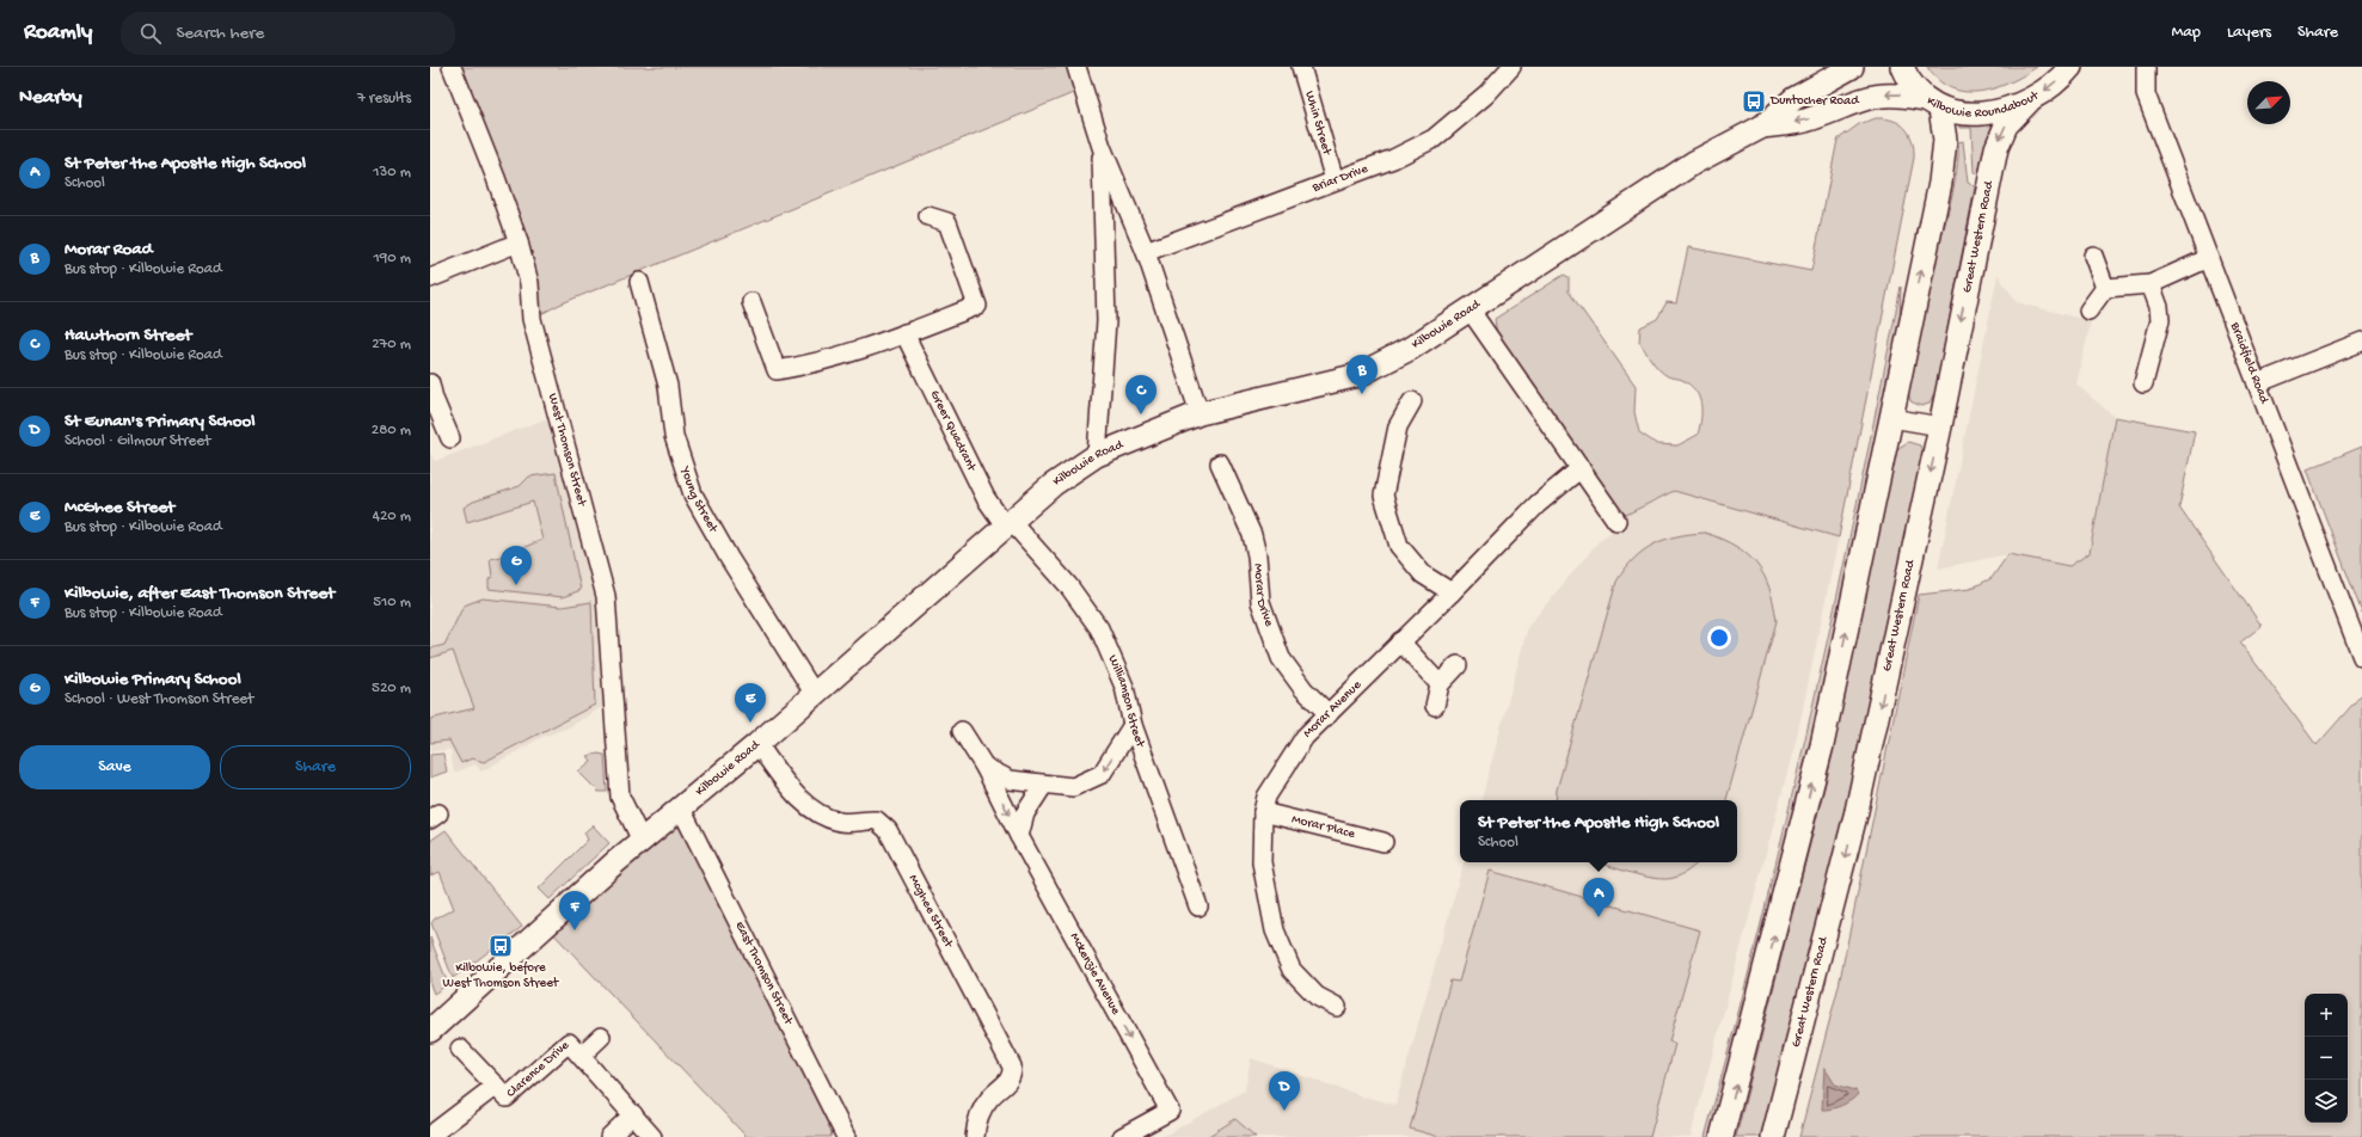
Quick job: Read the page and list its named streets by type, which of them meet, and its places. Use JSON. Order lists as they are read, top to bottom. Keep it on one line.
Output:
{"streets":{"main road":["Kilbowie Roundabout","Great Western Road","Kilbowie Road"],"street":["Whin Street","Briar Drive","Braidfield Road","Greer Quadrant","West Thomson Street","Young Street","Morar Drive","Williamson Street","Morar Avenue","Morar Place","Mcghee Street","East Thomson Street","Mckenzie Avenue","Clarence Drive"]},"crossings":[["Kilbowie Roundabout","Great Western Road"],["Whin Street","Briar Drive"],["Kilbowie Road","Greer Quadrant"],["Kilbowie Road","West Thomson Street"],["Kilbowie Road","Young Street"],["Kilbowie Road","Williamson Street"],["Kilbowie Road","Mcghee Street"],["Kilbowie Road","East Thomson Street"],["Greer Quadrant","Williamson Street"],["Morar Drive","Morar Avenue"],["Morar Avenue","Morar Place"]],"one_way":["Mckenzie Avenue"],"places":{"bus stop":["Duntocher Road","Kilbowie, before West Thomson Street"]},"north":"top right","page":{"header":"Roamly","search":"Search here","nav":["Map","Layers","Share"],"heading":["Nearby","7 results"],"list":[{"mark":"A","name":"St Peter the Apostle High School","note":"School","value":"130 m"},{"mark":"B","name":"Morar Road","note":"Bus stop · Kilbowie Road","value":"190 m"},{"mark":"C","name":"Hawthorn Street","note":"Bus stop · Kilbowie Road","value":"270 m"},{"mark":"D","name":"St Eunan's Primary School","note":"School · Gilmour Street","value":"280 m"},{"mark":"E","name":"McGhee Street","note":"Bus stop · Kilbowie Road","value":"420 m"},{"mark":"F","name":"Kilbowie, after East Thomson Street","note":"Bus stop · Kilbowie Road","value":"510 m"},{"mark":"G","name":"Kilbowie Primary School","note":"School · West Thomson Street","value":"520 m"}],"pins":["B","C","G","E","A","F","D"],"buttons":["Save","Share"],"popup":["St Peter the Apostle High School","School"],"map_buttons":["+","−"]}}
